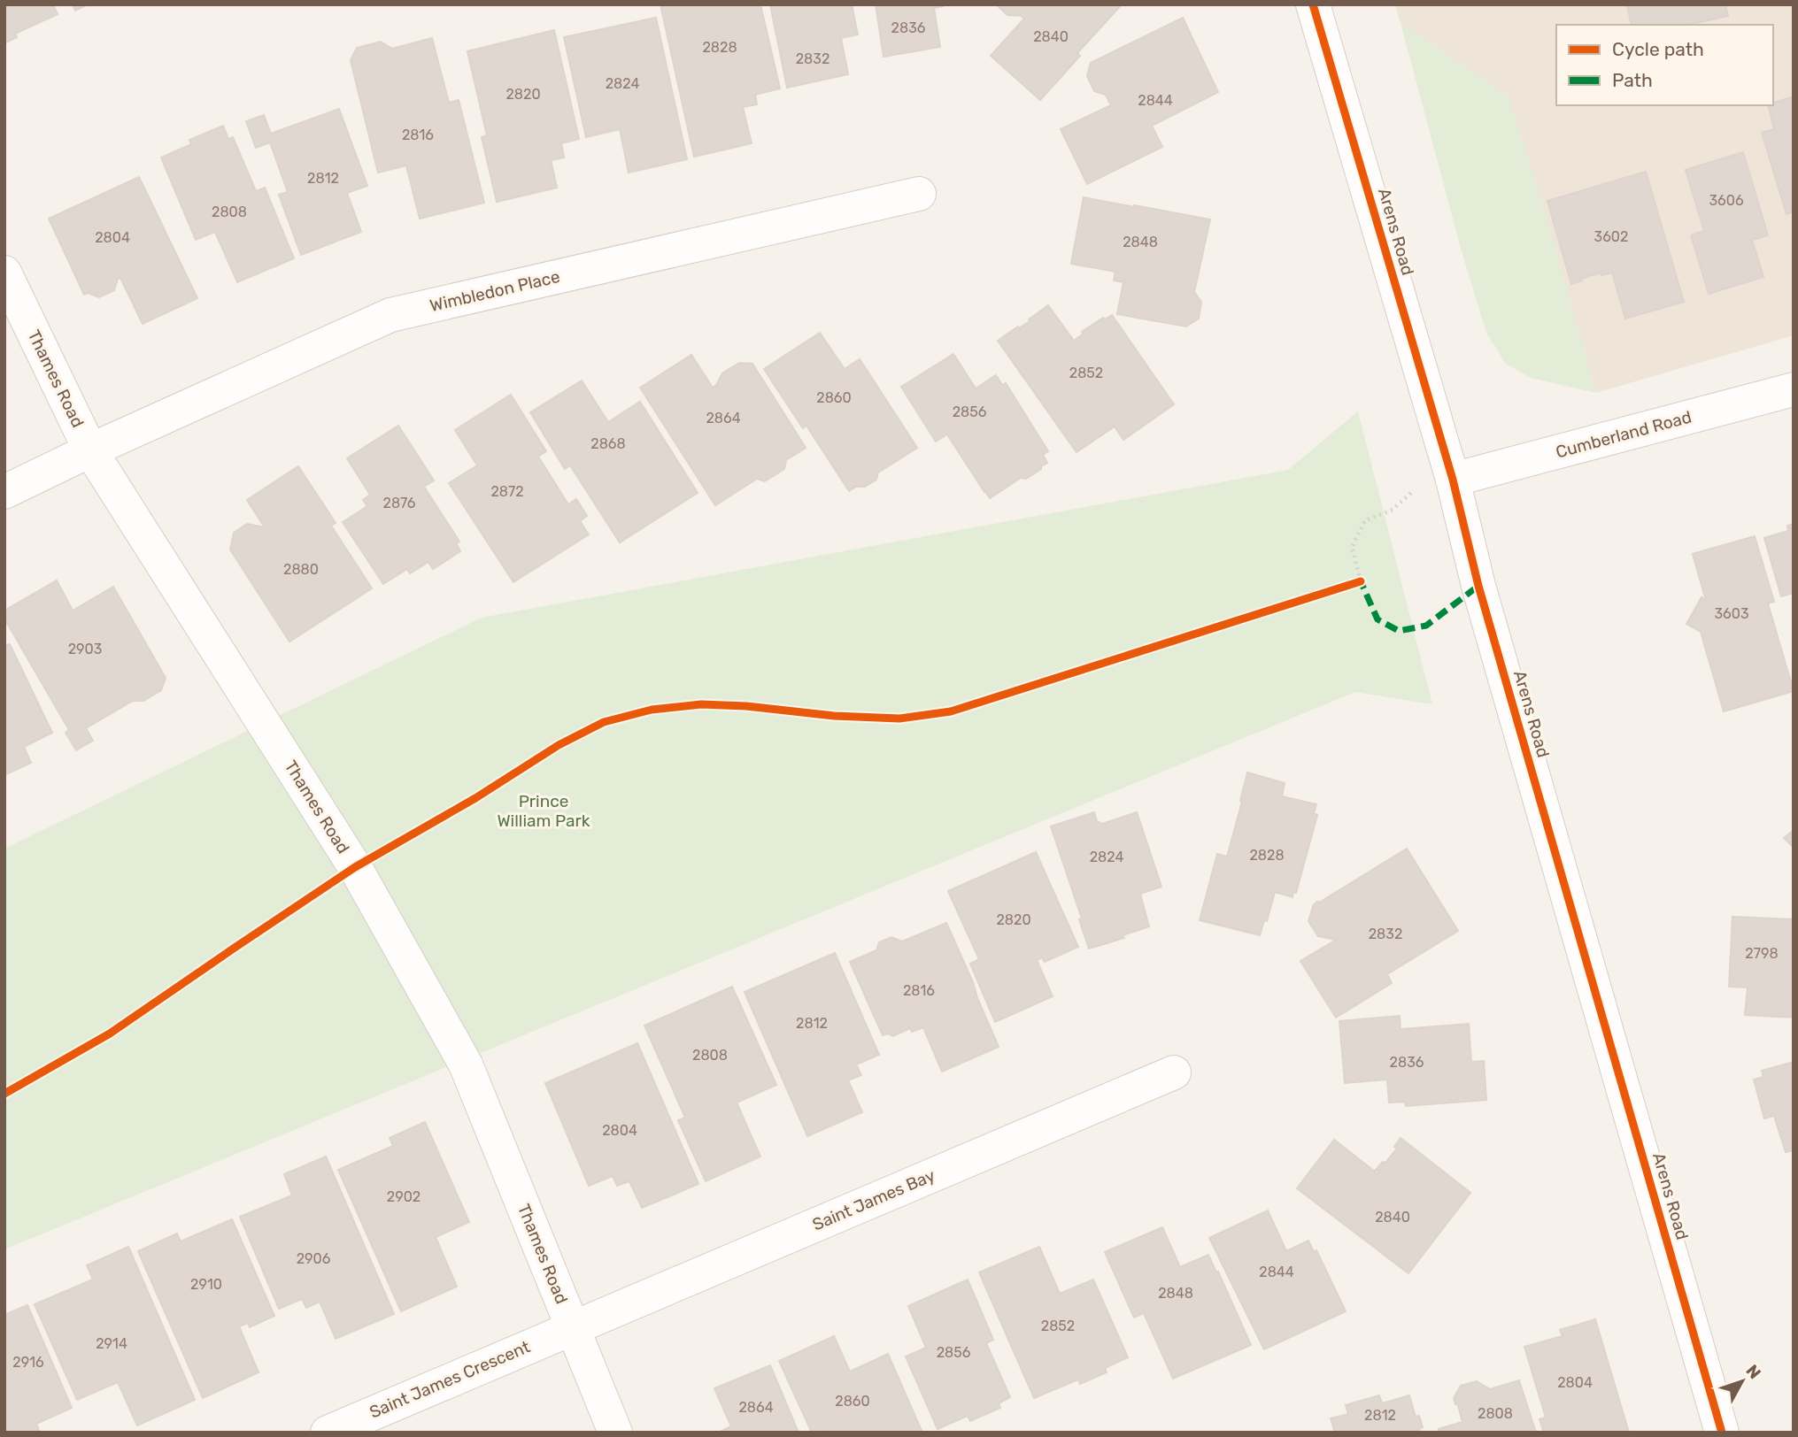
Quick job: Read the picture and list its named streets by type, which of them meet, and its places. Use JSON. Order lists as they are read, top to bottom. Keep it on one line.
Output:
{"streets":{"street":["Arens Road","Wimbledon Place","Thames Road","Cumberland Road","Saint James Bay","Saint James Crescent"]},"crossings":[["Arens Road","Cumberland Road"],["Wimbledon Place","Thames Road"],["Thames Road","Saint James Bay"],["Thames Road","Saint James Crescent"],["Saint James Bay","Saint James Crescent"]],"parks":["Prince William Park"],"house_numbers":["2836","2840","2828","2832","2824","2820","2844","2816","2812","3606","2808","3602","2804","2848","2852","2860","2856","2864","2868","2872","2876","2880","3603","2903","2828","2824","2820","2832","2798","2816","2812","2808","2836","2804","2902","2840","2906","2844","2910","2848","2852","2914","2856","2916","2804","2860","2864","2808","2812"],"legend":["Cycle path","Path"],"north":"top right"}
